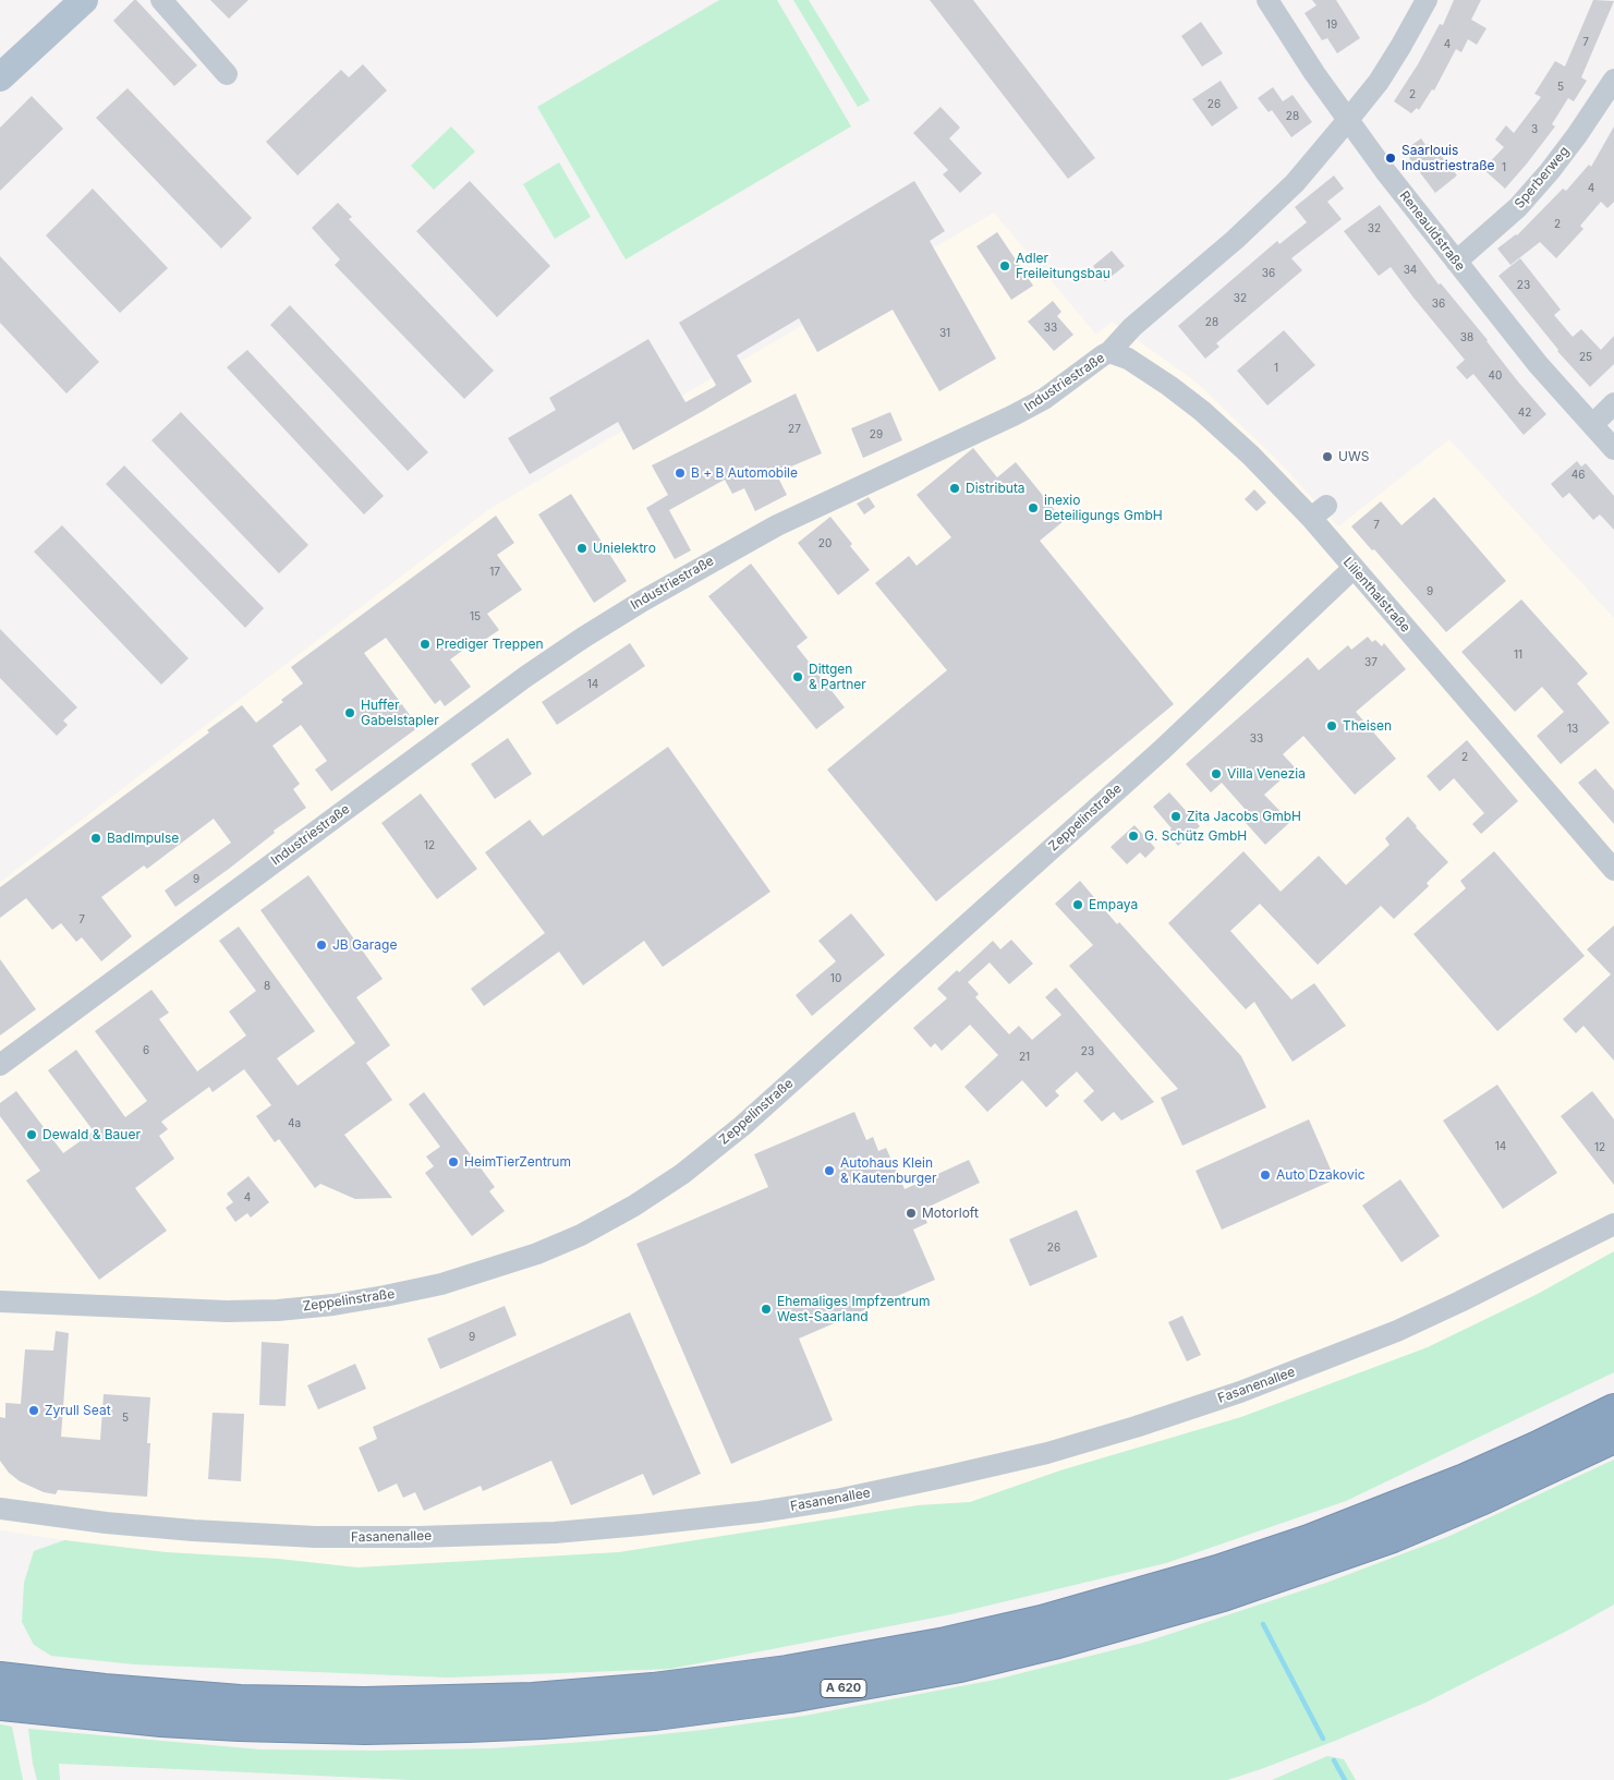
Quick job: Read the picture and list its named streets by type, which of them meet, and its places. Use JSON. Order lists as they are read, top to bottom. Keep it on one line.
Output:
{"streets":{"highway":["A 620"],"street":["Sperberweg","Reneauldstraße","Industriestraße","Lilienthalstraße","Zeppelinstraße","Fasanenallee"]},"crossings":[["Sperberweg","Reneauldstraße"],["Reneauldstraße","Industriestraße"],["Industriestraße","Lilienthalstraße"],["Lilienthalstraße","Zeppelinstraße"]],"places":["Saarlouis Industriestraße","Adler Freileitungsbau","UWS","B + B Automobile","Distributa","inexio Beteiligungs GmbH","Unielektro","Prediger Treppen","Dittgen & Partner","Huffer Gabelstapler","Theisen","Villa Venezia","Zita Jacobs GmbH","G. Schütz GmbH","BadImpulse","Empaya","JB Garage","Dewald & Bauer","HeimTierZentrum","Autohaus Klein & Kautenburger","Auto Dzakovic","Motorloft","Ehemaliges Impfzentrum West-Saarland","Zyrull Seat"],"house_numbers":["19","7","4","5","2","26","28","3","1","4","2","32","34","36","23","32","36","28","33","31","38","25","1","40","42","27","29","46","7","20","17","9","15","11","37","14","13","33","2","12","9","7","10","8","6","23","21","4a","14","12","4","26","9","5"]}
